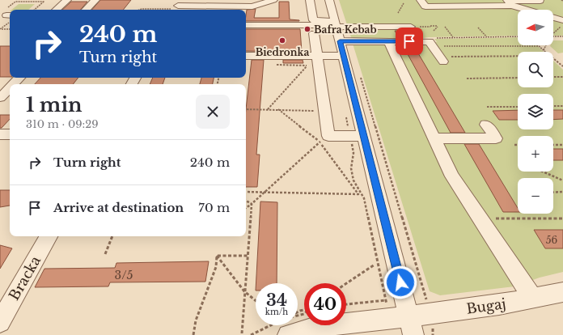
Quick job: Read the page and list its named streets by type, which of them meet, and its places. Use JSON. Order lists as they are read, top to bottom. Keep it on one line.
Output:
{"streets":{"street":["Bracka","Bugaj"]},"places":["Bafra Kebab","Biedronka"],"house_numbers":["56","3/5"],"north":"left","page":{"map_buttons":["+","−"],"turn":["240 m","Turn right"],"heading":["1 min","310 m · 09:29"],"list":[{"name":"Turn right","value":"240 m"},{"name":"Arrive at destination","value":"70 m"}],"speed":"34 km/h","limit":"40"}}
